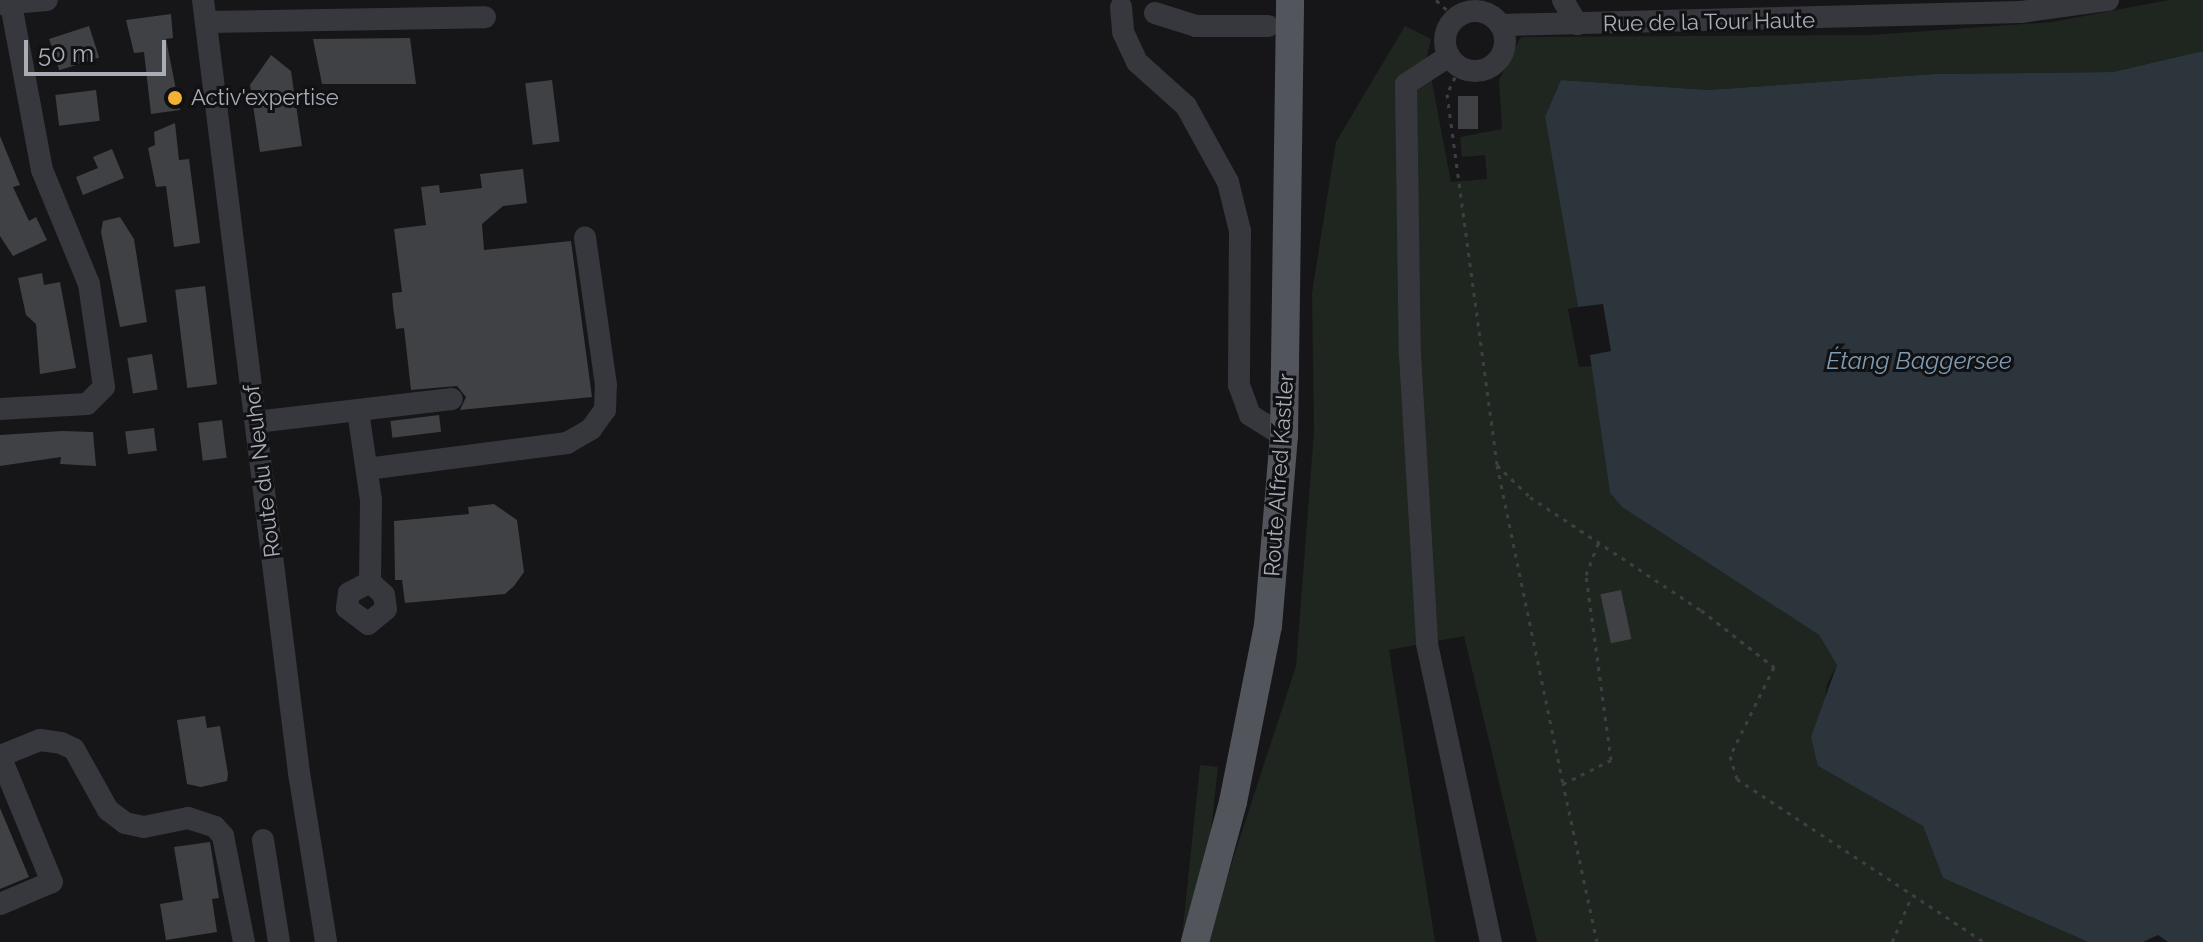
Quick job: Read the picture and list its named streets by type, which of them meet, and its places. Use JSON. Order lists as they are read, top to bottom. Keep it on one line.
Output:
{"streets":{"main road":["Route Alfred Kastler"],"street":["Rue de la Tour Haute","Route du Neuhof"]},"water":["Étang Baggersee"],"places":["Activ'expertise"],"scale_bar":"50 m"}
